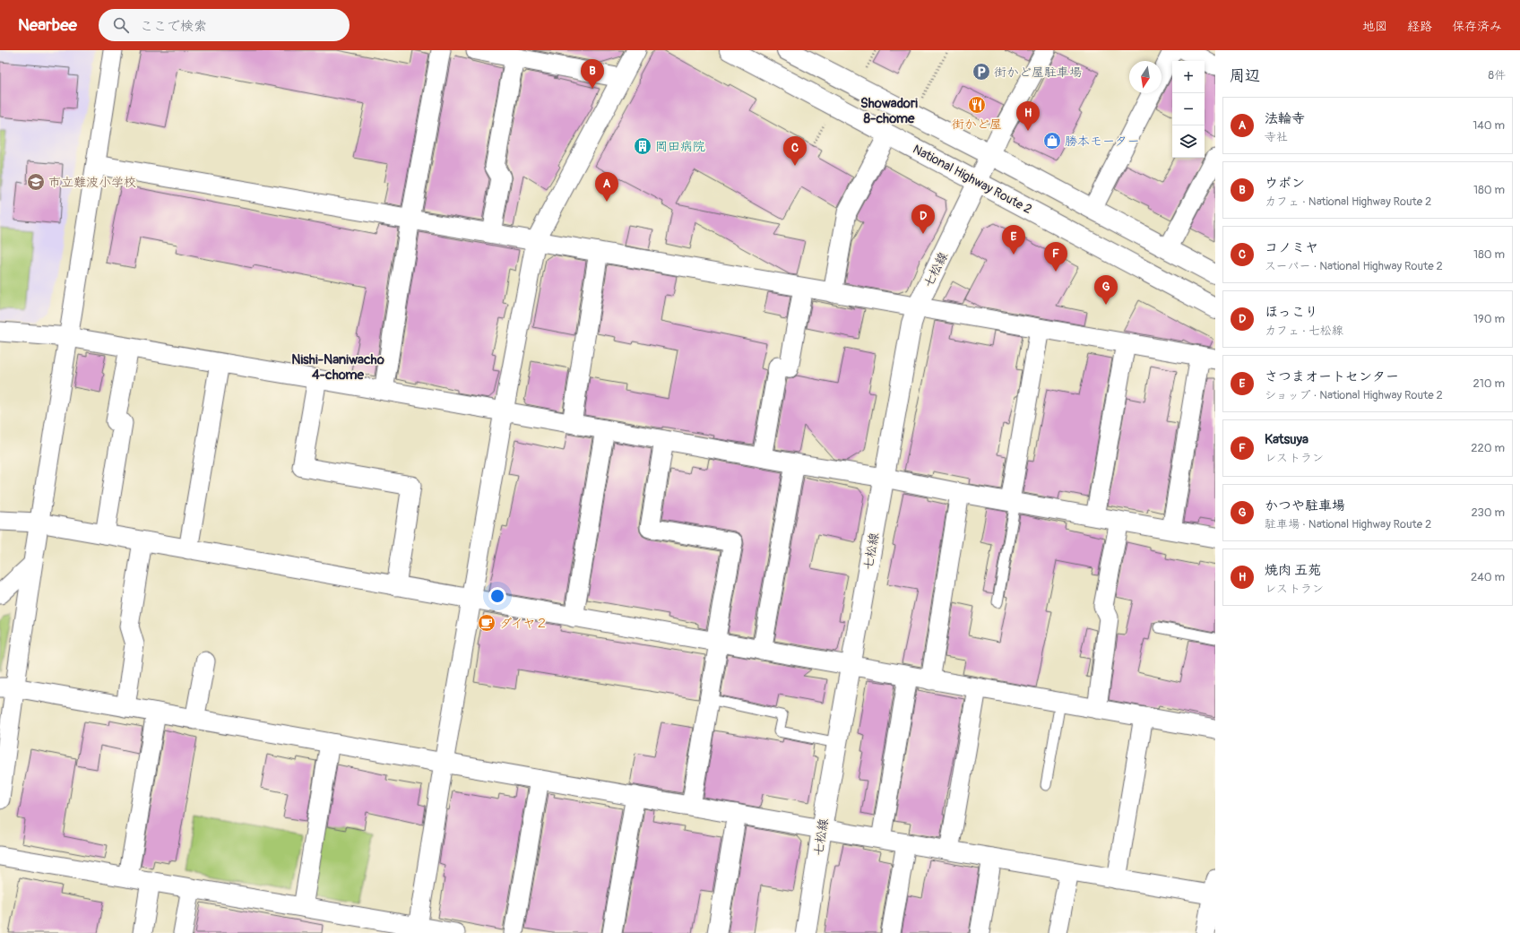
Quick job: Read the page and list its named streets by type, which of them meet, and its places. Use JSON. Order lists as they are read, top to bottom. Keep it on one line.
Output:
{"streets":{"main road":["National Highway Route 2","七松線"]},"crossings":[["National Highway Route 2","七松線"]],"districts":["Showadori 8-chome","Nishi-Naniwacho 4-chome"],"places":{"parking":["街かど屋駐車場"],"restaurant":["街かど屋"],"shop":["勝本モーター"],"building":["岡田病院"],"school or university":["市立難波小学校"],"cafe":["ダイヤ２"]},"north":"bottom","page":{"header":"Nearbee","search":"ここで検索","nav":["地図","経路","保存済み"],"heading":["周辺","8件"],"pins":["B","H","C","A","D","E","F","G"],"map_buttons":["+","−"],"list":[{"mark":"A","name":"法輪寺","note":"寺社","value":"140 m"},{"mark":"B","name":"ウポン","note":"カフェ · National Highway Route 2","value":"180 m"},{"mark":"C","name":"コノミヤ","note":"スーパー · National Highway Route 2","value":"180 m"},{"mark":"D","name":"ほっこり","note":"カフェ · 七松線","value":"190 m"},{"mark":"E","name":"さつまオートセンター","note":"ショップ · National Highway Route 2","value":"210 m"},{"mark":"F","name":"Katsuya","note":"レストラン","value":"220 m"},{"mark":"G","name":"かつや駐車場","note":"駐車場 · National Highway Route 2","value":"230 m"},{"mark":"H","name":"焼肉 五苑","note":"レストラン","value":"240 m"}]}}
